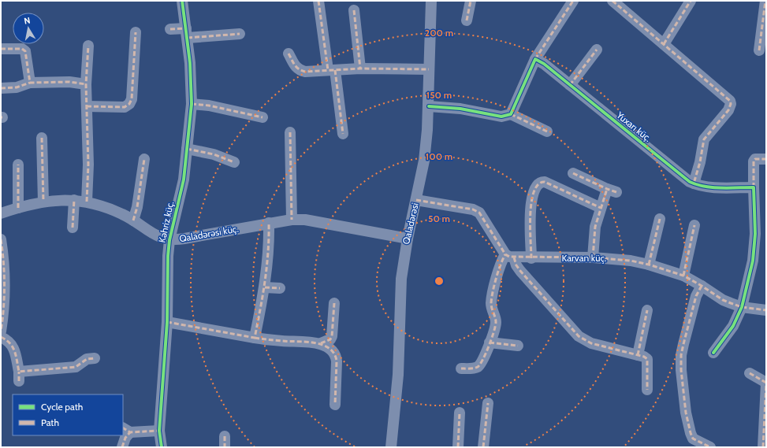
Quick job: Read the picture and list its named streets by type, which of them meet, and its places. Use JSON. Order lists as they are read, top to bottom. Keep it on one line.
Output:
{"streets":{"street":["Yuxarı küç.","Kəhriz küç.","Qaladərəsi","Qaladərəsi küç.","Karvan küç."]},"crossings":[["Kəhriz küç.","Qaladərəsi küç."],["Qaladərəsi","Qaladərəsi küç."]],"legend":["Cycle path","Path"],"north":"top","rings":["200 m","150 m","100 m","50 m"]}
